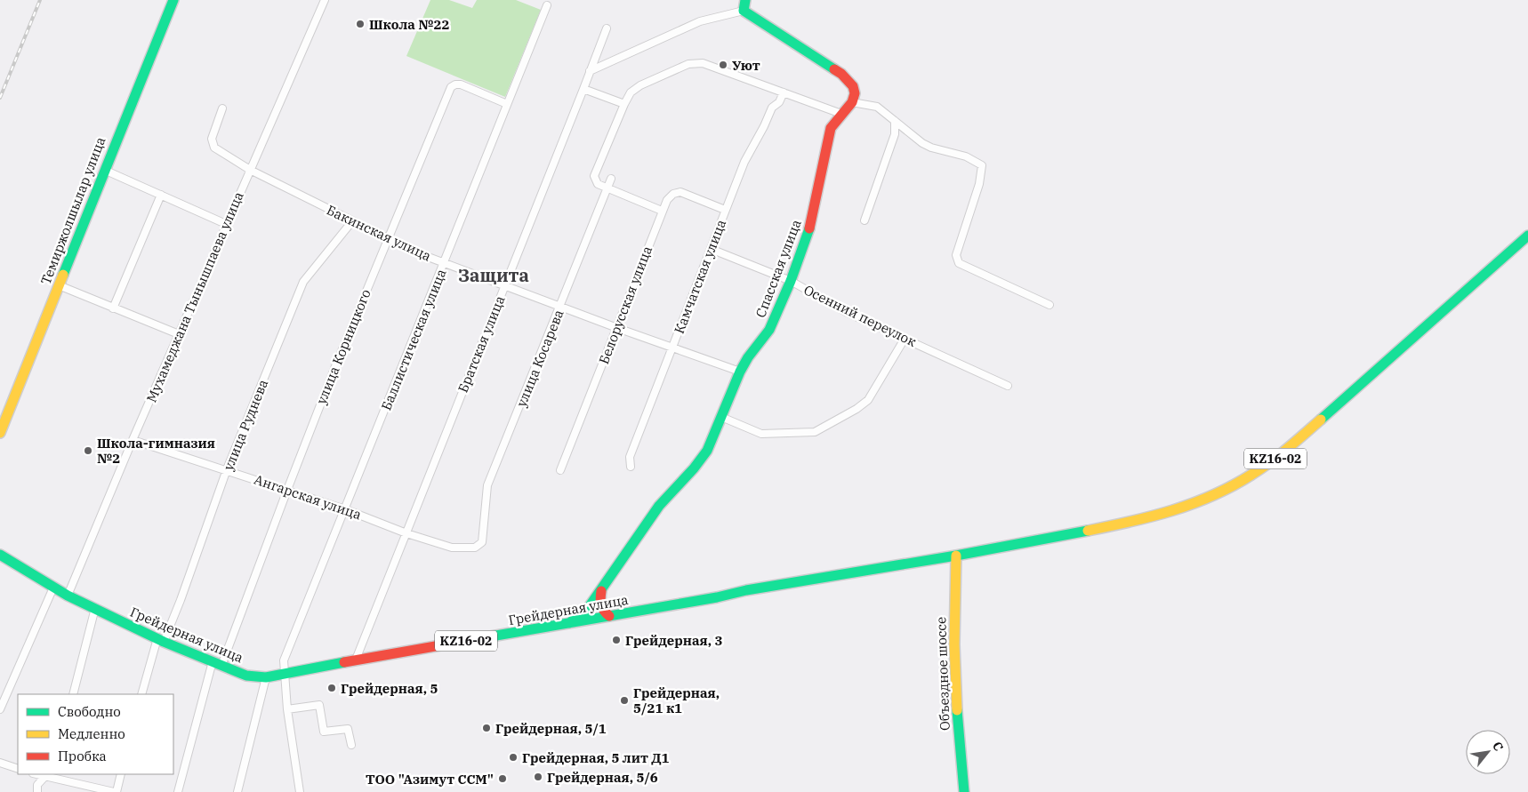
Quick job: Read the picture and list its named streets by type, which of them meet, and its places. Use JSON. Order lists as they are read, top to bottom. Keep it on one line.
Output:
{"streets":{"main road":["Темиржолшылар улица","Спасская улица","KZ16-02","Грейдерная улица","Объездное шоссе"],"street":["Бакинская улица","Камчатская улица","Мухамеджана Тынышпаева улица","Белорусская улица","Осенний переулок","Баллистическая улица","Братская улица","улица Корницкого","улица Косарева","улица Руднева","Ангарская улица"]},"crossings":[["Бакинская улица","Спасская улица"],["Бакинская улица","Камчатская улица"],["Бакинская улица","Мухамеджана Тынышпаева улица"],["Бакинская улица","Белорусская улица"],["Бакинская улица","Баллистическая улица"],["Бакинская улица","Братская улица"],["Бакинская улица","улица Корницкого"],["Бакинская улица","улица Косарева"],["Бакинская улица","улица Руднева"],["Спасская улица","Осенний переулок"],["Спасская улица","Грейдерная улица"],["Камчатская улица","Белорусская улица"],["Камчатская улица","Осенний переулок"],["Мухамеджана Тынышпаева улица","Ангарская улица"],["Мухамеджана Тынышпаева улица","Грейдерная улица"],["Баллистическая улица","улица Корницкого"],["Баллистическая улица","Ангарская улица"],["Баллистическая улица","Грейдерная улица"],["Братская улица","Ангарская улица"],["Братская улица","Грейдерная улица"],["улица Корницкого","Ангарская улица"],["улица Корницкого","Грейдерная улица"],["улица Косарева","Ангарская улица"],["улица Руднева","Ангарская улица"],["улица Руднева","Грейдерная улица"],["KZ16-02","Грейдерная улица"],["KZ16-02","Объездное шоссе"],["Грейдерная улица","Объездное шоссе"]],"districts":["Защита"],"places":["Школа №22","Уют","Школа-гимназия №2","Грейдерная, 3","Грейдерная, 5","Грейдерная, 5/21 к1","Грейдерная, 5/1","Грейдерная, 5 лит Д1","Грейдерная, 5/6","ТОО \"Азимут ССМ\""],"legend":["Свободно","Медленно","Пробка"],"north":"top right"}
